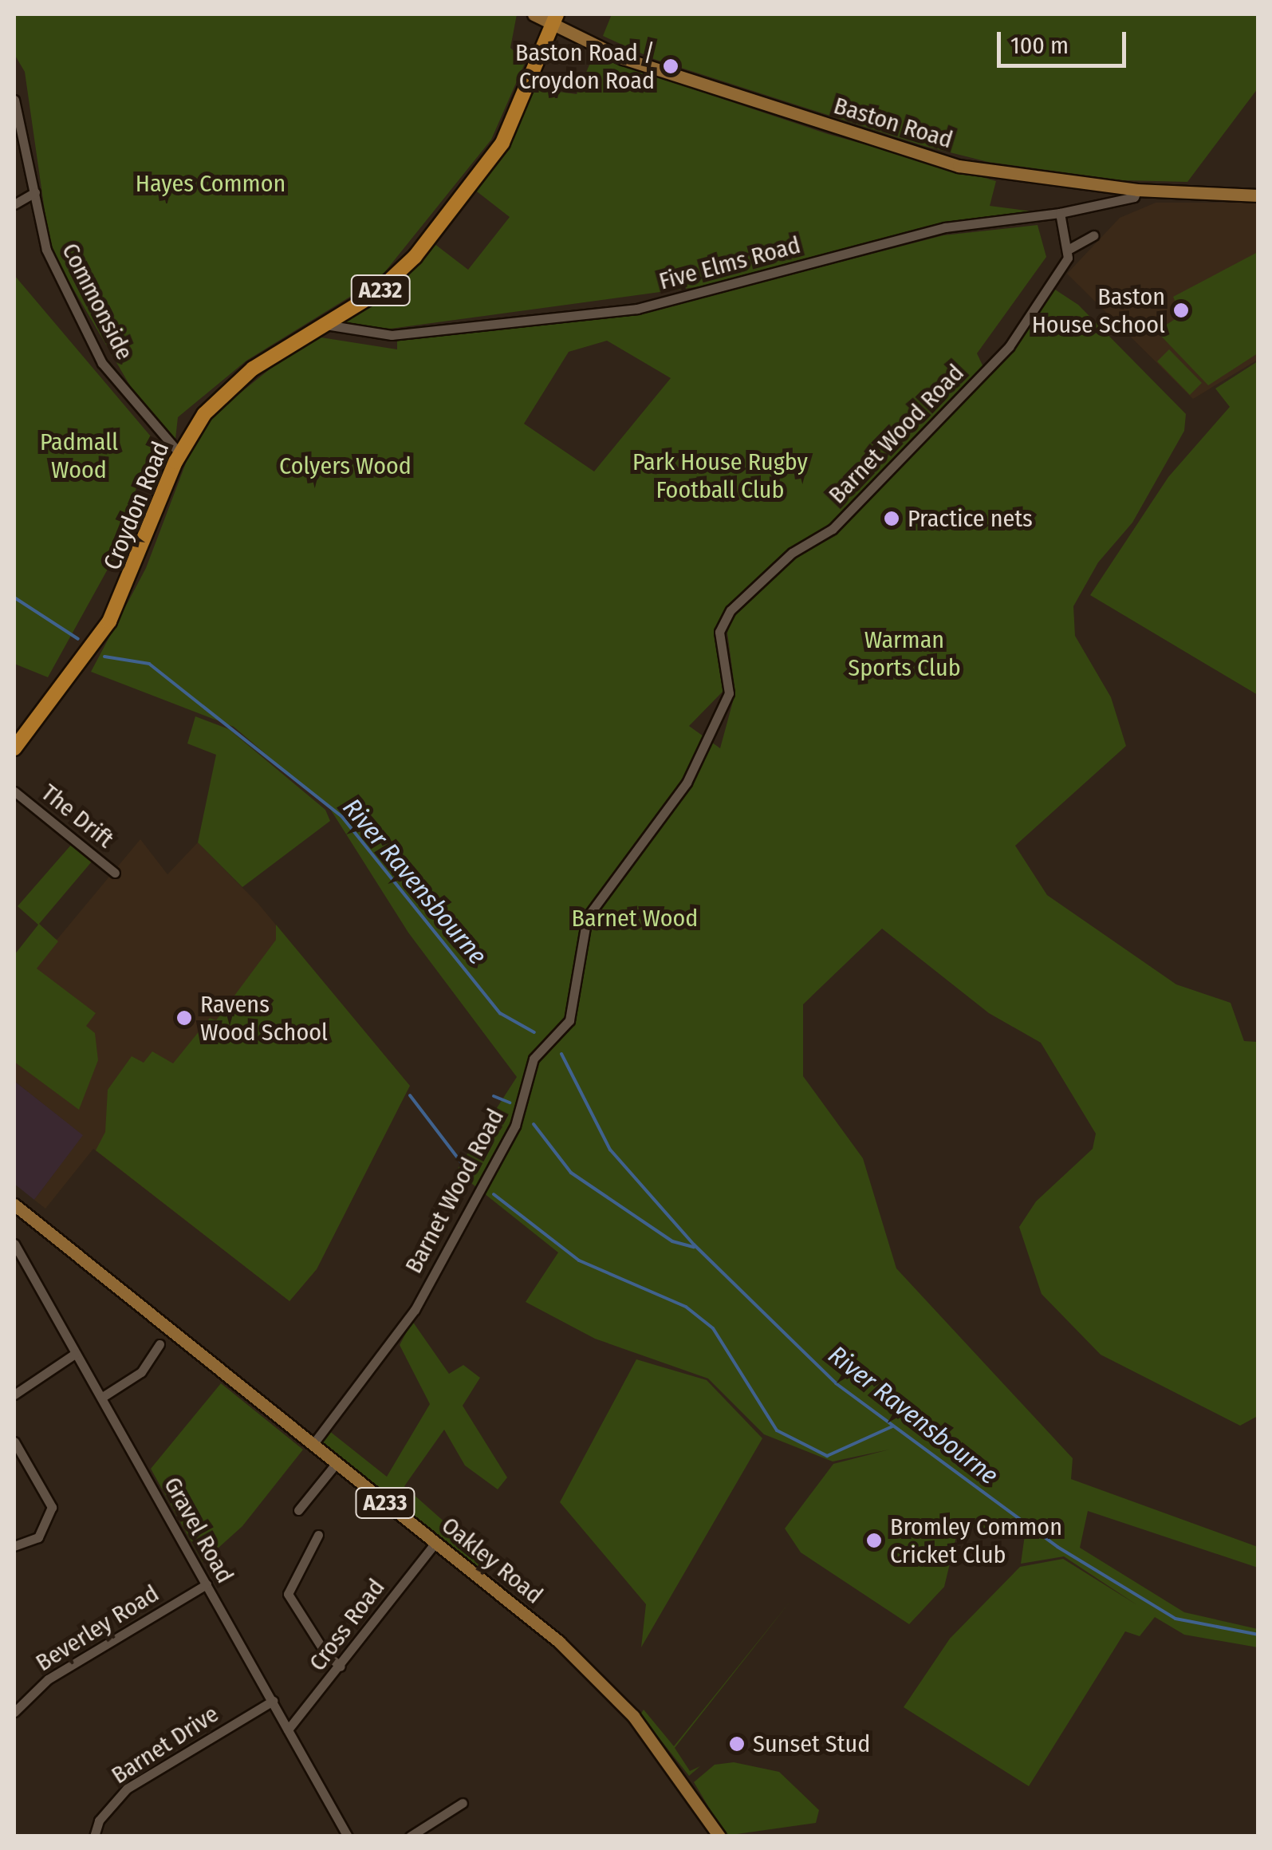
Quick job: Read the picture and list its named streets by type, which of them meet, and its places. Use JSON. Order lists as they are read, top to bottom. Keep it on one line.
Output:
{"streets":{"highway":["A232","Croydon Road"],"main road":["Baston Road","A233","Oakley Road"],"street":["Five Elms Road","Commonside","Barnet Wood Road","The Drift","Gravel Road","Cross Road","Beverley Road","Barnet Drive"]},"crossings":[["Baston Road","Five Elms Road"],["Baston Road","Croydon Road"],["Five Elms Road","Croydon Road"],["Commonside","Croydon Road"],["Barnet Wood Road","Oakley Road"],["Gravel Road","Cross Road"],["Gravel Road","Beverley Road"],["Gravel Road","Barnet Drive"],["Oakley Road","Cross Road"]],"water":["River Ravensbourne"],"parks":["Hayes Common","Padmall Wood","Park House Rugby Football Club","Colyers Wood","Warman Sports Club","Barnet Wood"],"places":["Baston Road / Croydon Road","Baston House School","Practice nets","Ravens Wood School","Bromley Common Cricket Club","Sunset Stud"],"scale_bar":"100 m"}
